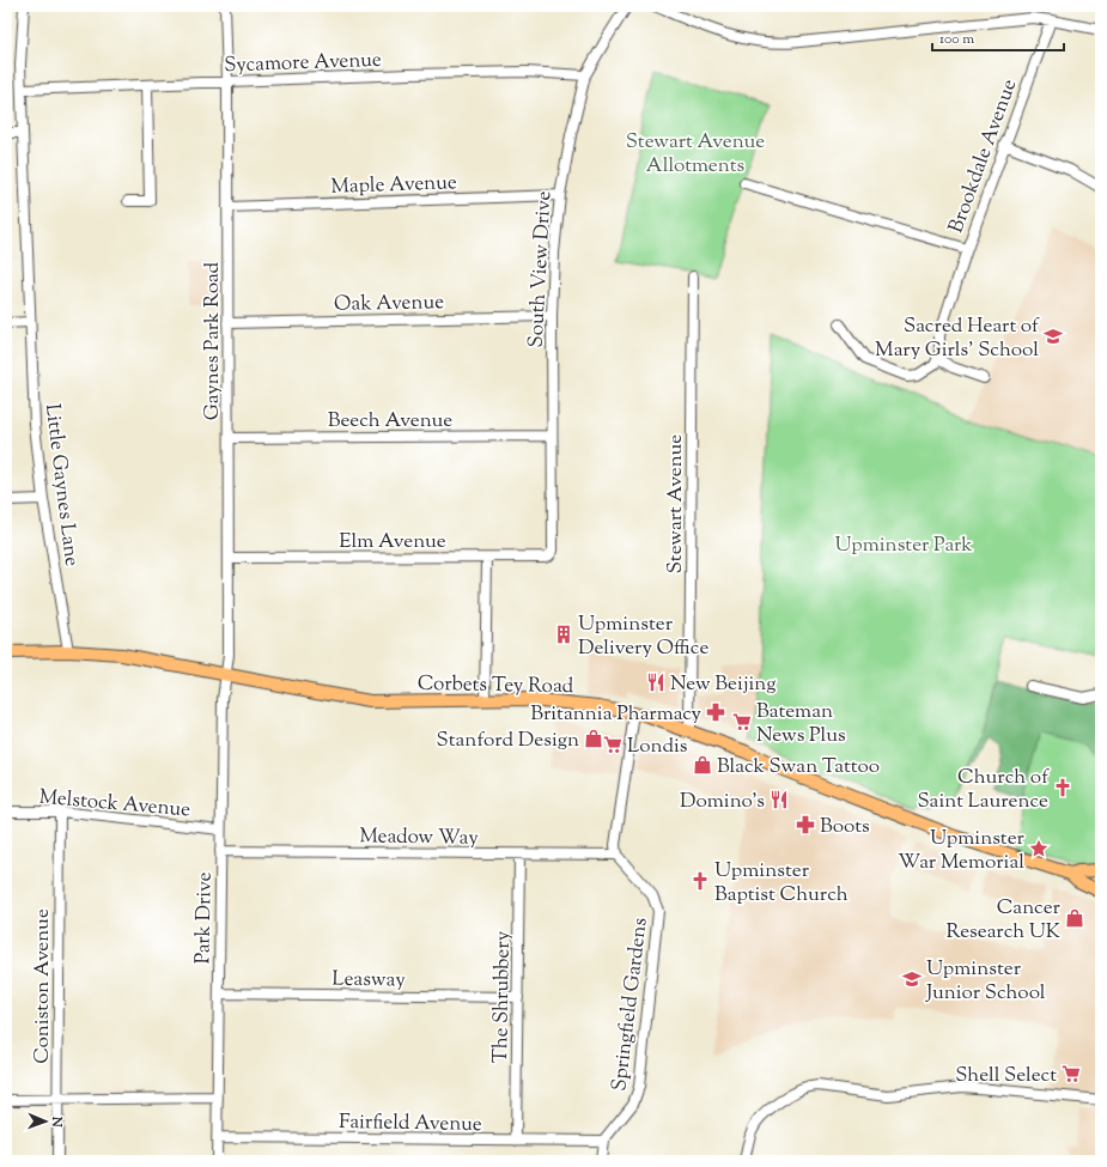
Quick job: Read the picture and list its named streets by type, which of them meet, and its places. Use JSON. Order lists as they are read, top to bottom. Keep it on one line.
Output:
{"streets":{"main road":["Corbets Tey Road"],"street":["Sycamore Avenue","Brookdale Avenue","Maple Avenue","South View Drive","Oak Avenue","Gaynes Park Road","Beech Avenue","Little Gaynes Lane","Stewart Avenue","Elm Avenue","Melstock Avenue","Meadow Way","Park Drive","Leasway","Coniston Avenue","The Shrubbery","Springfield Gardens","Fairfield Avenue"]},"crossings":[["Sycamore Avenue","South View Drive"],["Sycamore Avenue","Gaynes Park Road"],["Sycamore Avenue","Little Gaynes Lane"],["Maple Avenue","South View Drive"],["Maple Avenue","Gaynes Park Road"],["South View Drive","Oak Avenue"],["South View Drive","Beech Avenue"],["South View Drive","Elm Avenue"],["Oak Avenue","Gaynes Park Road"],["Gaynes Park Road","Beech Avenue"],["Gaynes Park Road","Elm Avenue"],["Gaynes Park Road","Corbets Tey Road"],["Gaynes Park Road","Park Drive"],["Little Gaynes Lane","Corbets Tey Road"],["Stewart Avenue","Corbets Tey Road"],["Corbets Tey Road","Park Drive"],["Melstock Avenue","Park Drive"],["Melstock Avenue","Coniston Avenue"],["Meadow Way","Park Drive"],["Meadow Way","The Shrubbery"],["Meadow Way","Springfield Gardens"],["Park Drive","Leasway"],["Park Drive","Fairfield Avenue"],["Leasway","The Shrubbery"],["The Shrubbery","Fairfield Avenue"],["Springfield Gardens","Fairfield Avenue"]],"parks":["Stewart Avenue Allotments","Upminster Park"],"places":{"school or university":["Sacred Heart of Mary Girls' School","Upminster Junior School"],"building":["Upminster Delivery Office"],"restaurant":["New Beijing","Domino's"],"pharmacy":["Britannia Pharmacy","Boots"],"supermarket":["Bateman News Plus","Londis","Shell Select"],"shop":["Stanford Design","Black Swan Tattoo","Cancer Research UK"],"church":["Church of Saint Laurence","Upminster Baptist Church"],"place":["Upminster War Memorial"]},"scale_bar":"100 m","north":"right"}
